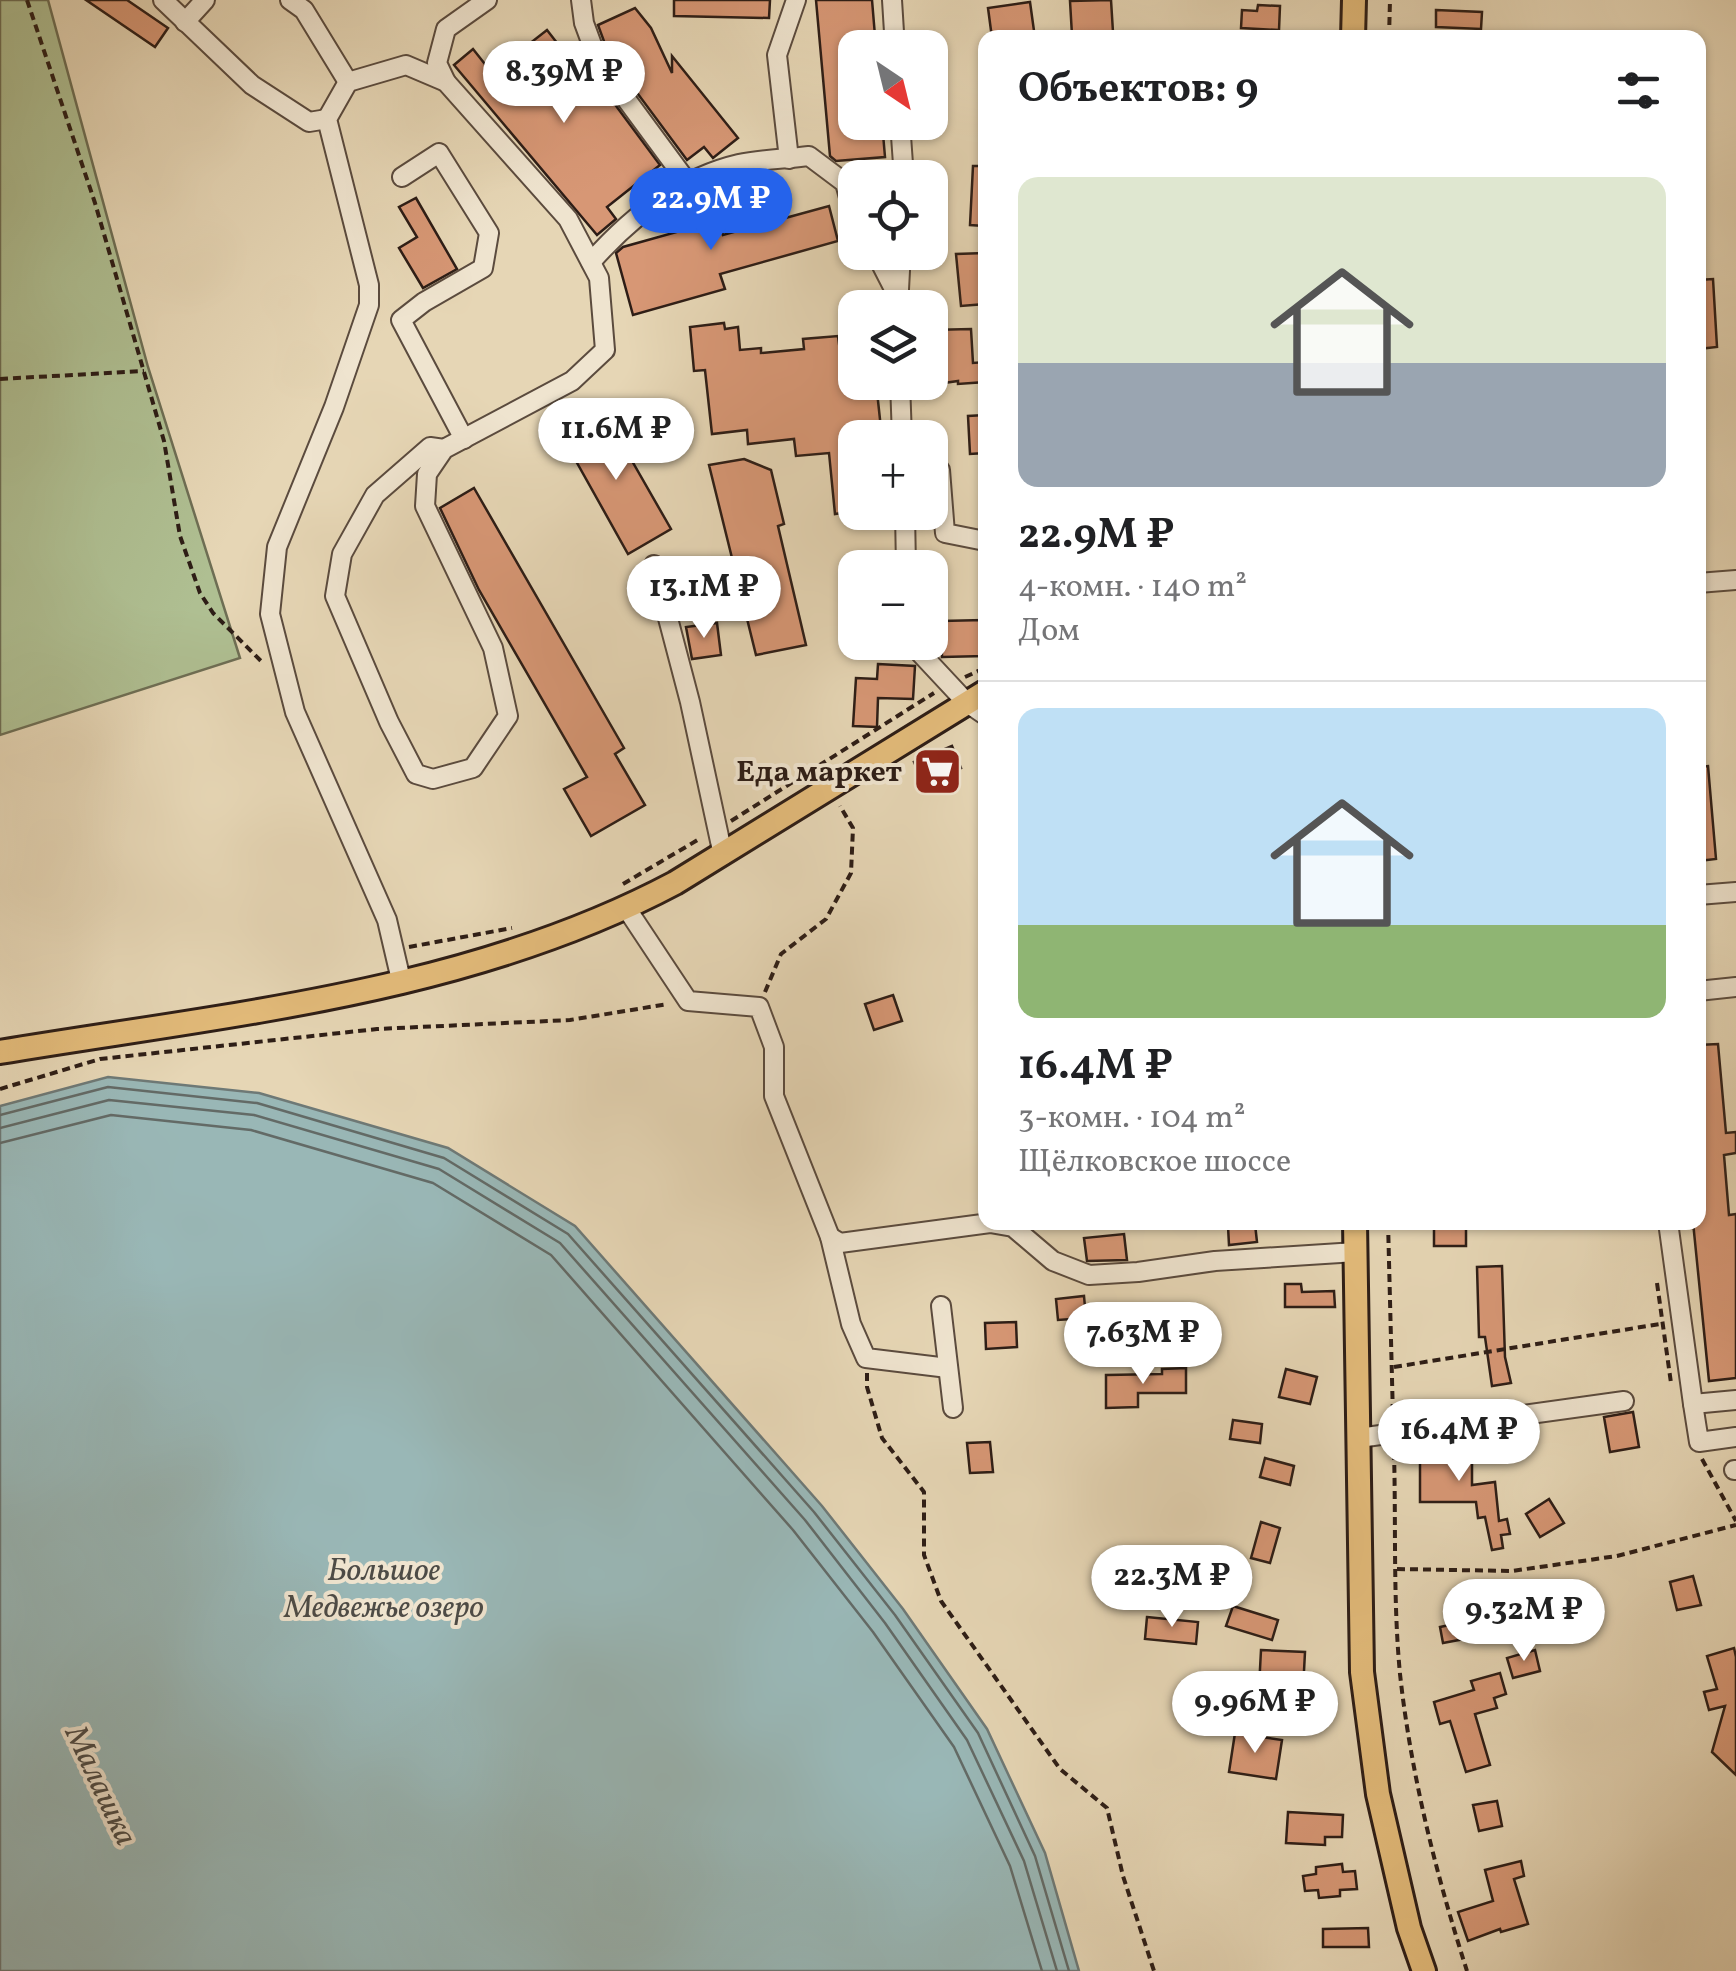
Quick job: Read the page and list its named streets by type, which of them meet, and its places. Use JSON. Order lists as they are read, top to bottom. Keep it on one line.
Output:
{"water":["Большое Медвежье озеро","Малашка"],"places":{"supermarket":["Еда маркет"]},"north":"bottom right","page":{"map_buttons":["+","−"],"heading":"Объектов: 9","price":["8.39M ₽","22.9M ₽","11.6M ₽","13.1M ₽","7.63M ₽","16.4M ₽","22.3M ₽","9.32M ₽","9.96M ₽"],"list":[{"name":"22.9M ₽","note":"4-комн. · 140 m² · Дом"},{"name":"16.4M ₽","note":"3-комн. · 104 m² · Щёлковское шоссе"}]}}
